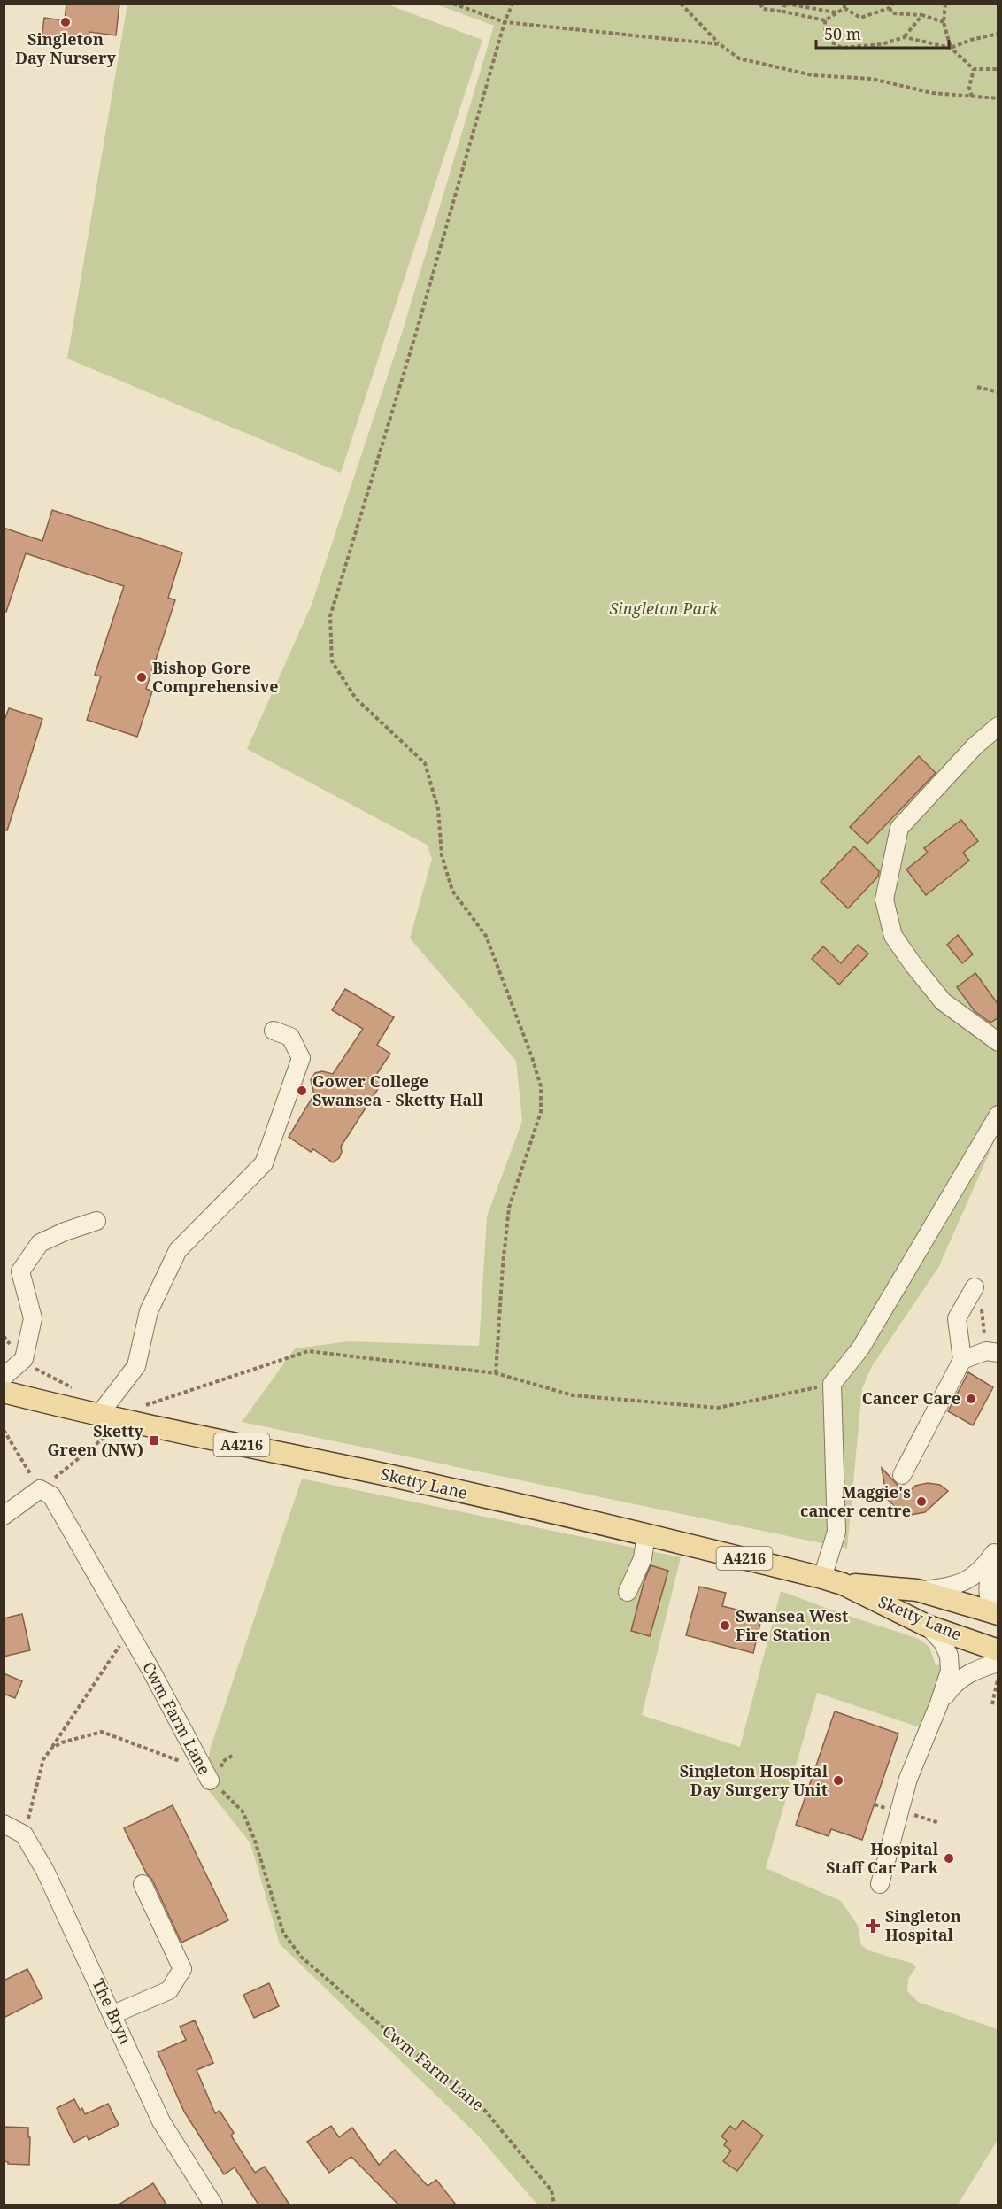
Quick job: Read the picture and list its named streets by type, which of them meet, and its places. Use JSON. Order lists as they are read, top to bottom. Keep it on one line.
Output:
{"streets":{"main road":["A4216","Sketty Lane"],"street":["Cwm Farm Lane","The Bryn"]},"parks":["Singleton Park"],"places":{"other":["Singleton Day Nursery","Bishop Gore Comprehensive","Gower College Swansea - Sketty Hall","Cancer Care","Maggie's cancer centre","Swansea West Fire Station","Singleton Hospital Day Surgery Unit","Hospital Staff Car Park"],"transit":["Sketty Green (NW)"],"health":["Singleton Hospital"]},"scale_bar":"50 m"}
